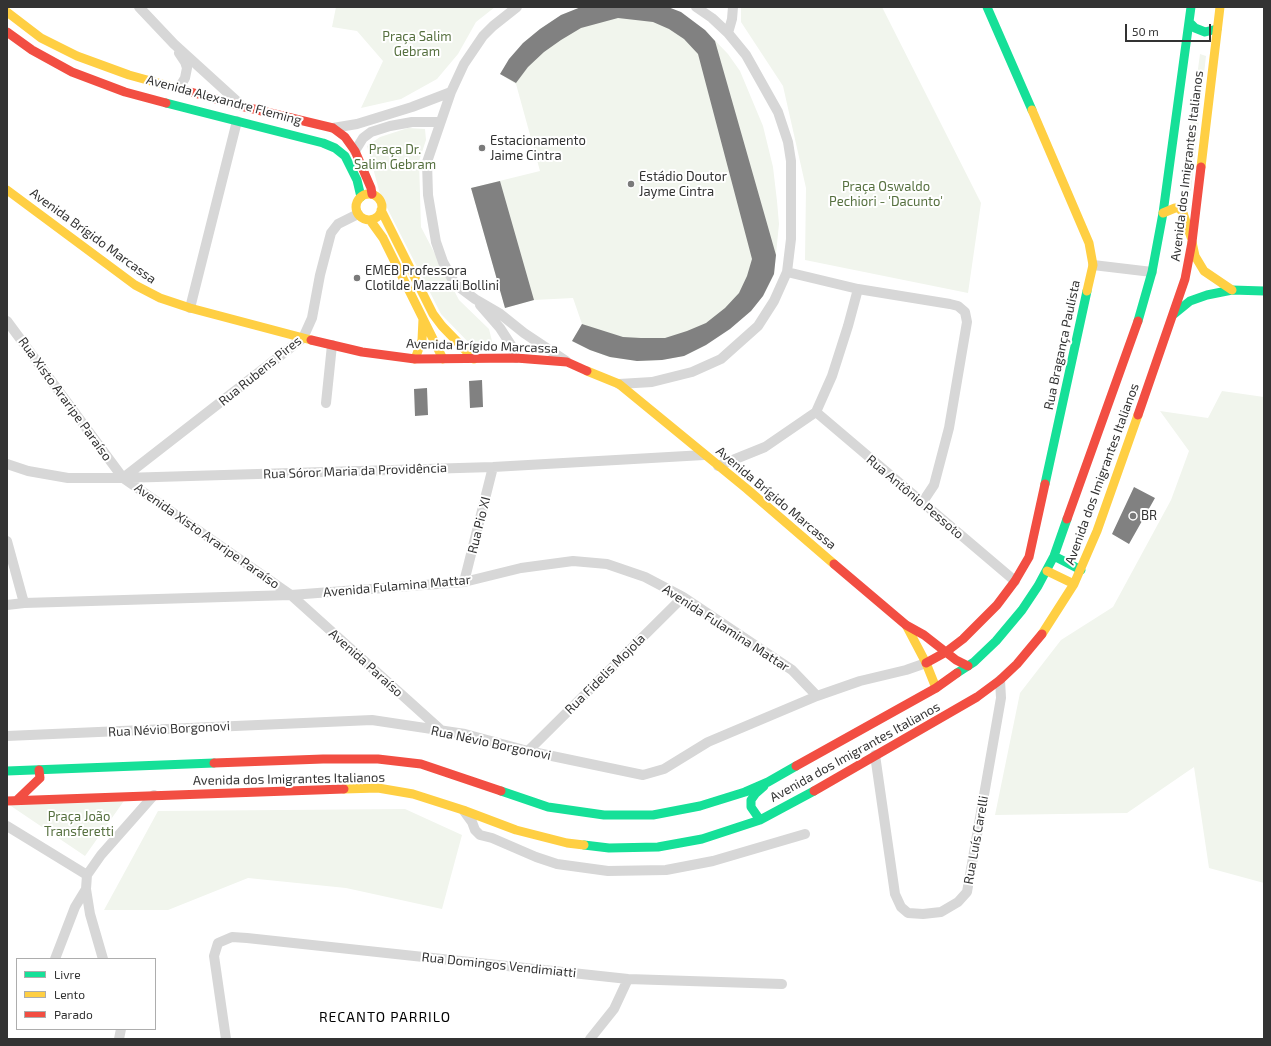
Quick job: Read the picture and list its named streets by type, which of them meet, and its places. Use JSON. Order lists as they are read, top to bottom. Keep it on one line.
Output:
{"streets":{"main road":["Avenida Alexandre Fleming","Avenida dos Imigrantes Italianos","Avenida Brígido Marcassa","Rua Bragança Paulista"],"street":["Rua Rubens Pires","Rua Xisto Araripe Paraíso","Rua Sóror Maria da Providência","Rua Antônio Pessoto","Rua Pio XI","Avenida Xisto Araripe Paraíso","Avenida Fulamina Mattar","Avenida Paraíso","Rua Fidelis Mojola","Rua Névio Borgonovi","Rua Luís Carelli","Rua Domingos Vendimiatti"]},"crossings":[["Avenida Alexandre Fleming","Rua Rubens Pires"],["Avenida dos Imigrantes Italianos","Avenida Brígido Marcassa"],["Avenida dos Imigrantes Italianos","Rua Luís Carelli"],["Avenida Brígido Marcassa","Rua Bragança Paulista"],["Avenida Brígido Marcassa","Rua Rubens Pires"],["Avenida Brígido Marcassa","Rua Sóror Maria da Providência"],["Avenida Brígido Marcassa","Rua Névio Borgonovi"],["Rua Bragança Paulista","Rua Antônio Pessoto"],["Rua Bragança Paulista","Rua Névio Borgonovi"],["Rua Rubens Pires","Rua Xisto Araripe Paraíso"],["Rua Rubens Pires","Rua Sóror Maria da Providência"],["Rua Rubens Pires","Avenida Xisto Araripe Paraíso"],["Rua Xisto Araripe Paraíso","Rua Sóror Maria da Providência"],["Rua Xisto Araripe Paraíso","Avenida Xisto Araripe Paraíso"],["Rua Sóror Maria da Providência","Rua Pio XI"],["Rua Sóror Maria da Providência","Avenida Xisto Araripe Paraíso"],["Rua Pio XI","Avenida Fulamina Mattar"],["Avenida Xisto Araripe Paraíso","Avenida Fulamina Mattar"],["Avenida Xisto Araripe Paraíso","Avenida Paraíso"],["Avenida Fulamina Mattar","Avenida Paraíso"],["Avenida Fulamina Mattar","Rua Fidelis Mojola"],["Avenida Fulamina Mattar","Rua Névio Borgonovi"],["Avenida Paraíso","Rua Névio Borgonovi"],["Rua Fidelis Mojola","Rua Névio Borgonovi"]],"districts":["RECANTO PARRILO"],"parks":["Praça Salim Gebram","Praça Dr. Salim Gebram","Praça Oswaldo Pechiori - 'Dacunto'","Praça João Transferetti"],"places":["Estacionamento Jaime Cintra","Estádio Doutor Jayme Cintra","EMEB Professora Clotilde Mazzali Bollini","BR"],"legend":["Livre","Lento","Parado"],"scale_bar":"50 m"}
